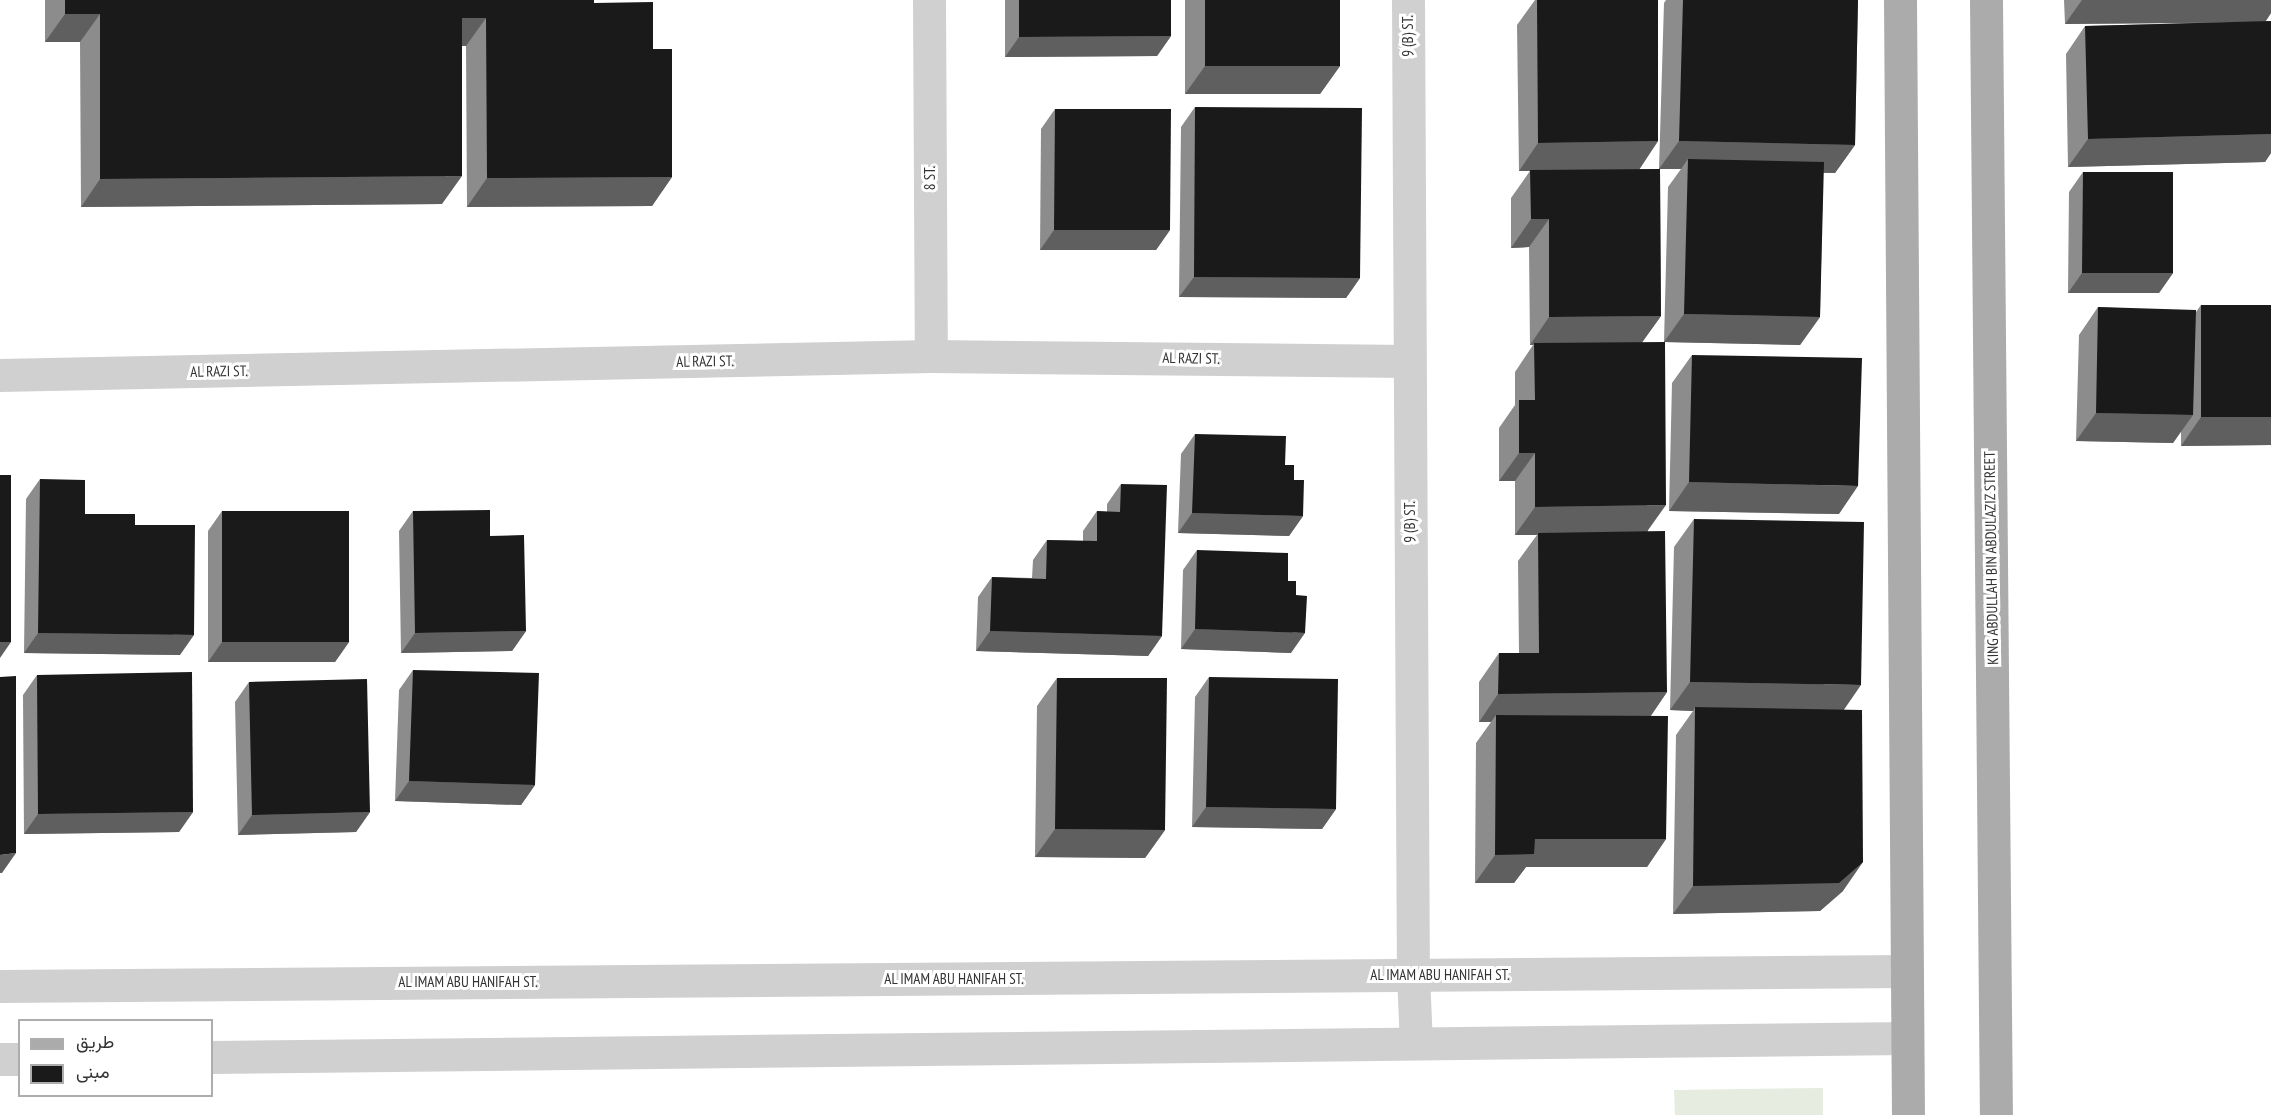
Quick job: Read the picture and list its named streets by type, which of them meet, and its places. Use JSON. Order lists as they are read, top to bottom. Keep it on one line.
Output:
{"streets":{"main road":["KING ABDULLAH BIN ABDULAZIZ STREET"],"street":["9 (B) ST.","8 ST.","AL RAZI ST.","AL IMAM ABU HANIFAH ST."]},"crossings":[["9 (B) ST.","AL RAZI ST."],["9 (B) ST.","AL IMAM ABU HANIFAH ST."],["8 ST.","AL RAZI ST."]],"legend":["طريق","مبنى"]}
